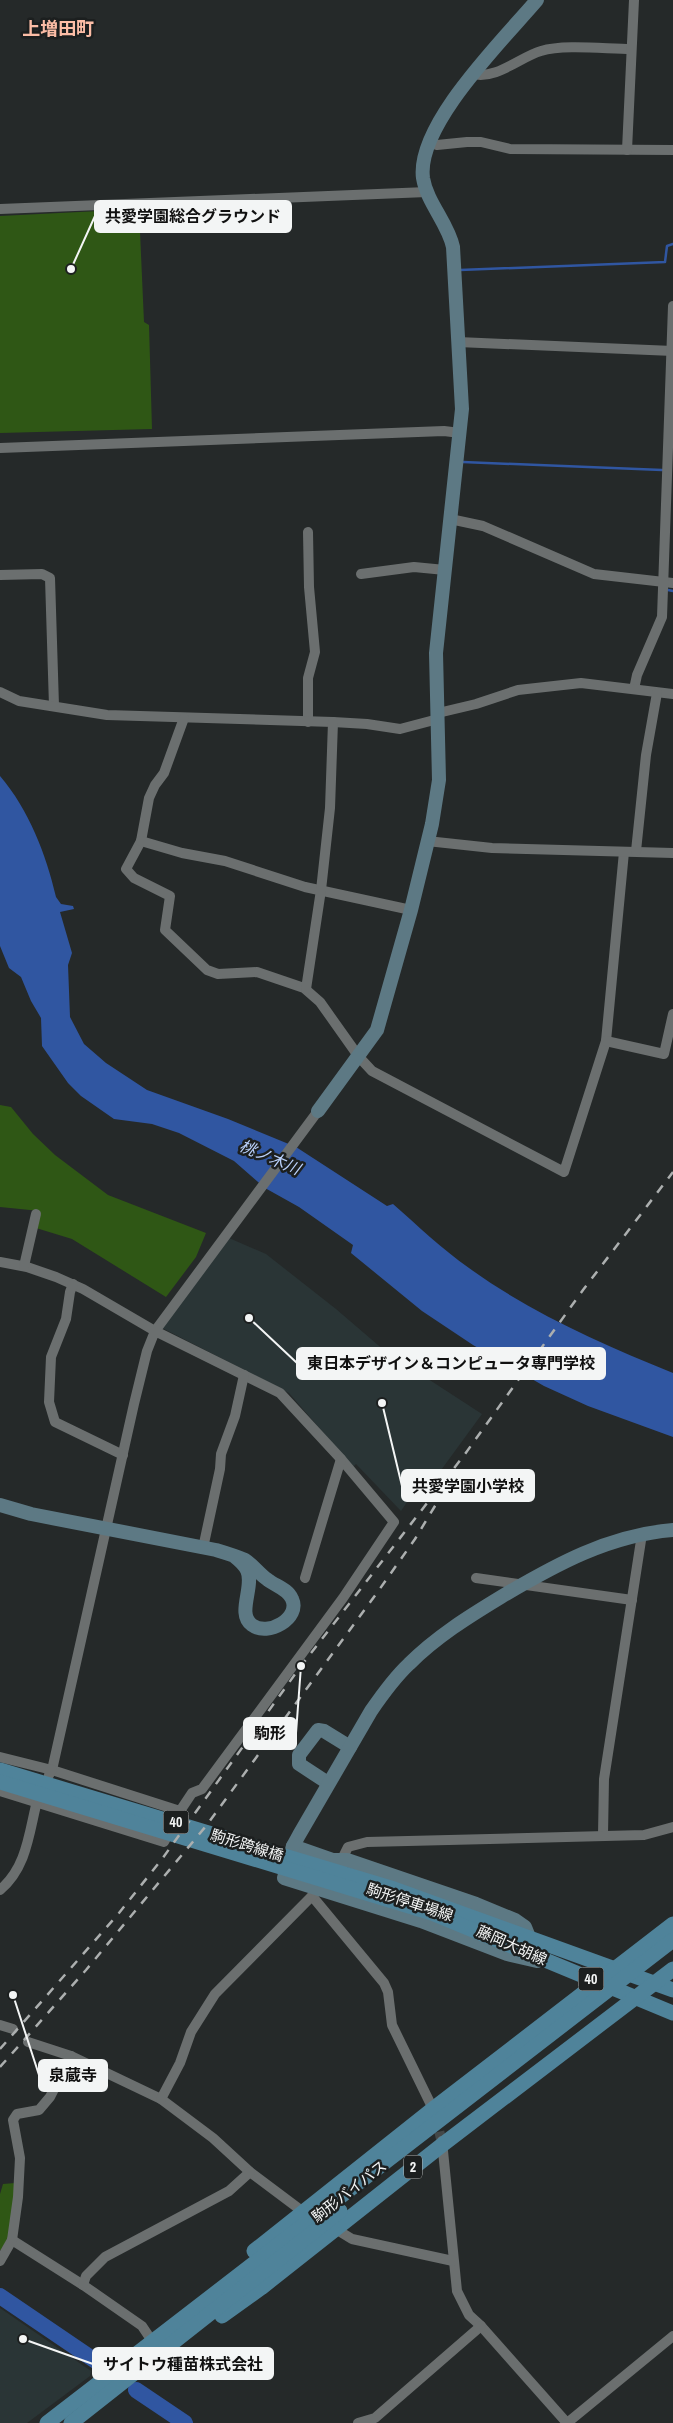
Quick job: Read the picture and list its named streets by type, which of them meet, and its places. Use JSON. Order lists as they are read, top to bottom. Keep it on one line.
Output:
{"streets":{"main road":["40","駒形跨線橋","藤岡大胡線","2","駒形バイパス"],"street":["駒形停車場線"]},"crossings":[["駒形跨線橋","藤岡大胡線"],["駒形停車場線","藤岡大胡線"],["藤岡大胡線","2"],["2","駒形バイパス"]],"districts":["上増田町"],"water":["桃ノ木川"],"places":["共愛学園総合グラウンド","東日本デザイン＆コンピュータ専門学校","共愛学園小学校","駒形","泉蔵寺","サイトウ種苗株式会社"]}
